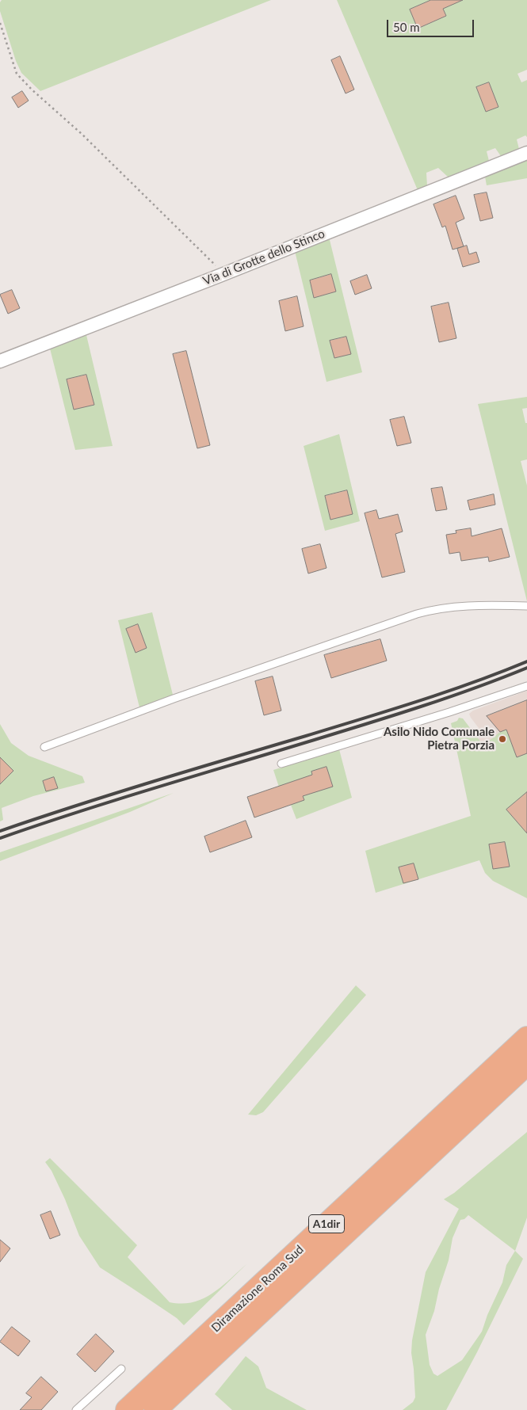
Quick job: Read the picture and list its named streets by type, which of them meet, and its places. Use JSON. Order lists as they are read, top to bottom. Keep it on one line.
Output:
{"streets":{"highway":["A1dir","Diramazione Roma Sud"],"street":["Via di Grotte dello Stinco"]},"places":["Asilo Nido Comunale Pietra Porzia"],"scale_bar":"50 m"}
